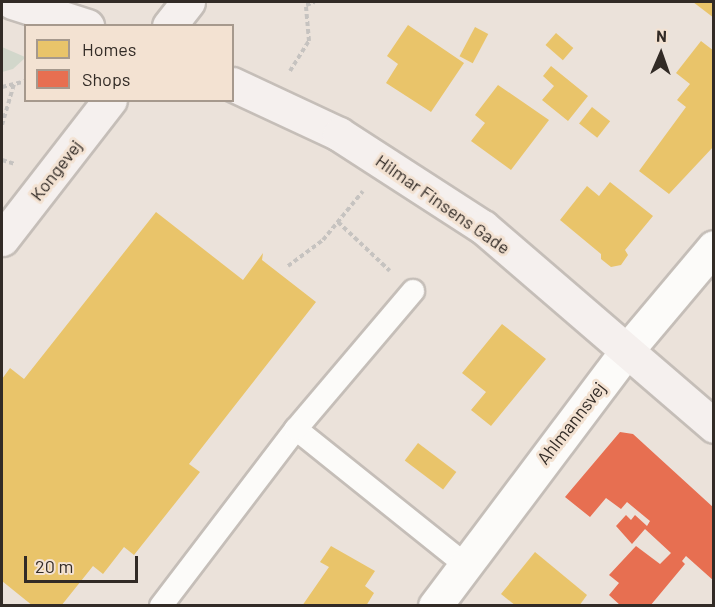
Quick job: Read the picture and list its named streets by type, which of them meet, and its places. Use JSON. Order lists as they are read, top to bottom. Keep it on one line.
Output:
{"streets":{"street":["Kongevej","Hilmar Finsens Gade","Ahlmannsvej"]},"crossings":[["Hilmar Finsens Gade","Ahlmannsvej"]],"legend":["Homes","Shops"],"scale_bar":"20 m","north":"top"}
